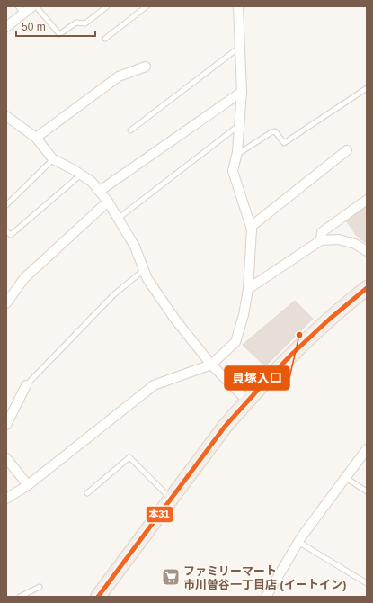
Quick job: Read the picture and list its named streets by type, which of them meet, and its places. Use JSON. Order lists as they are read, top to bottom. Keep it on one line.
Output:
{"places":{"other":["貝塚入口"],"supermarket":["ファミリーマート 市川曽谷一丁目店 (イートイン)"]},"lines":["transit line 本31"],"scale_bar":"50 m"}
